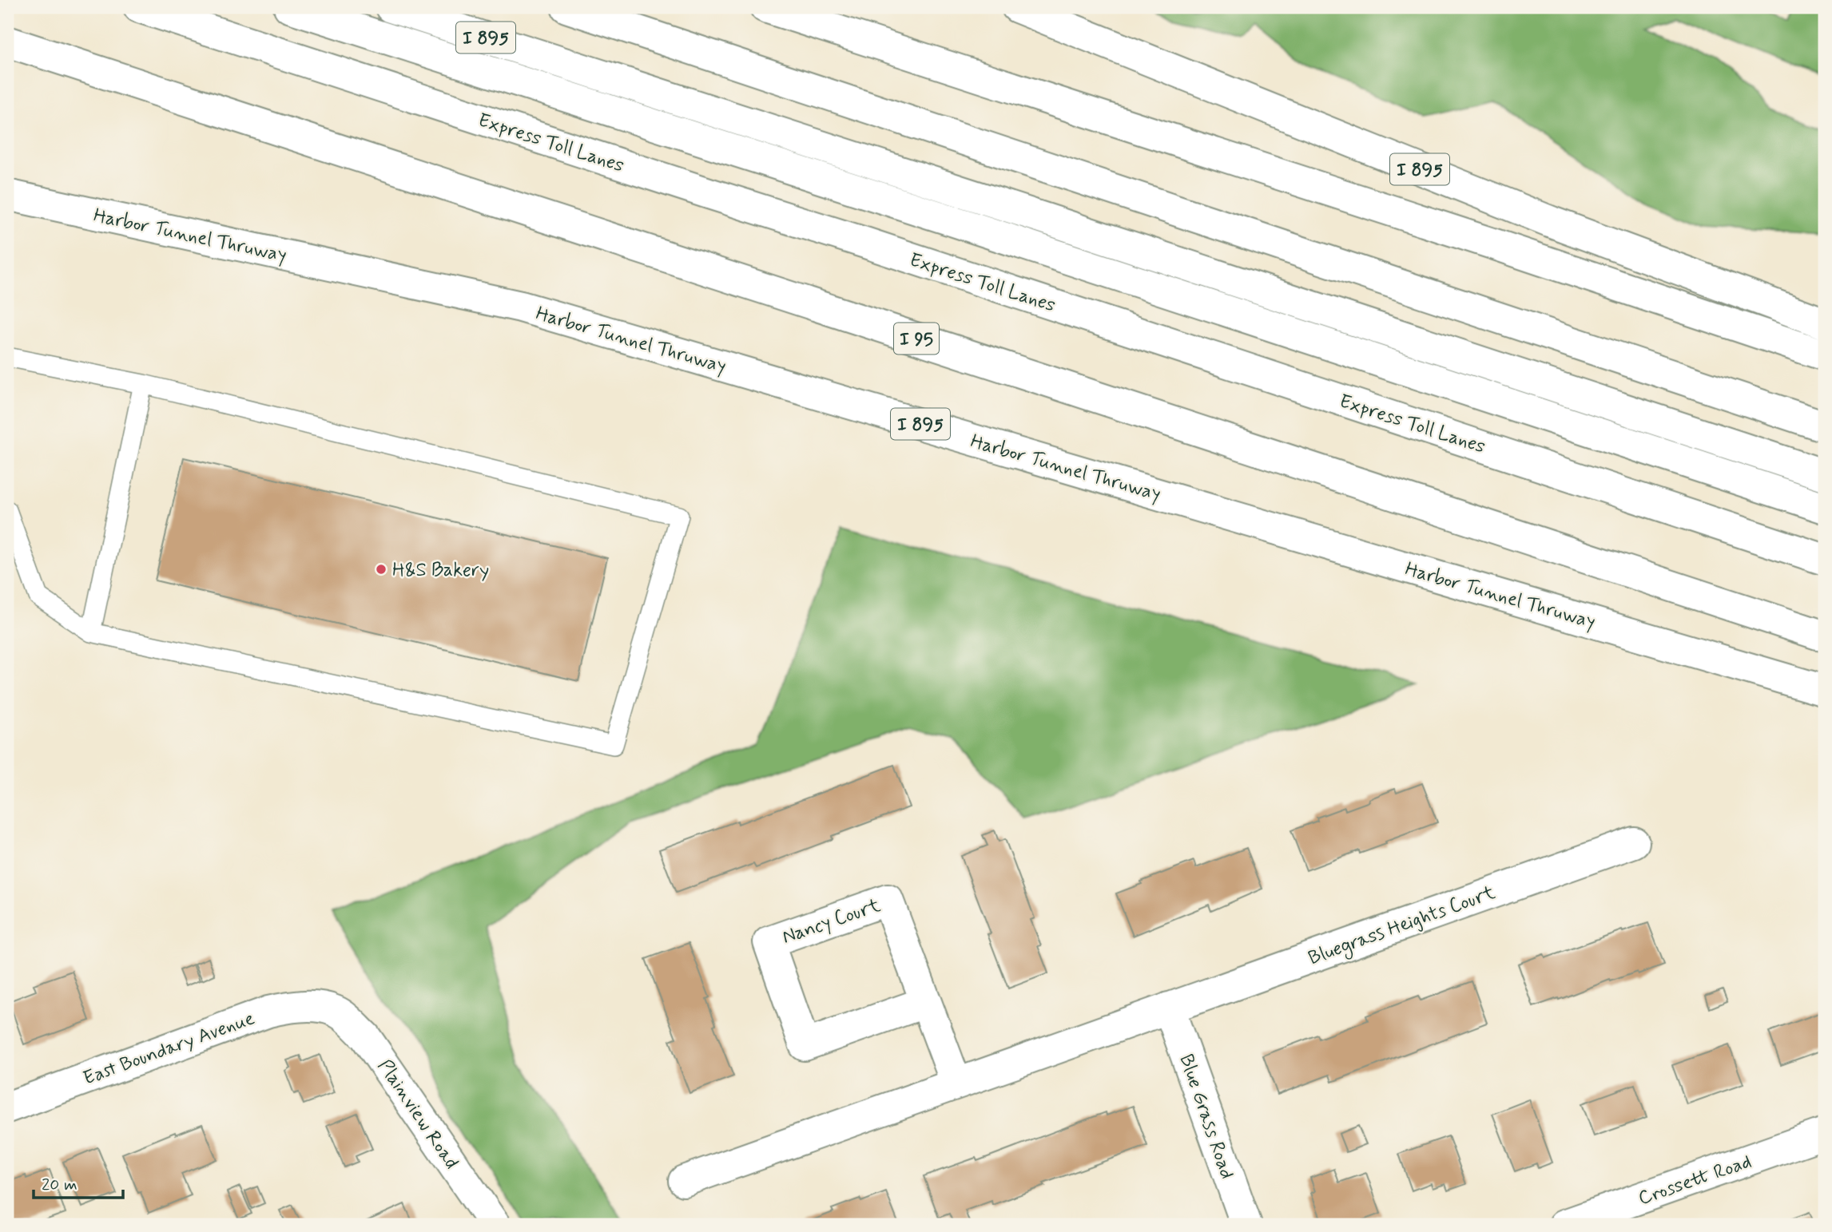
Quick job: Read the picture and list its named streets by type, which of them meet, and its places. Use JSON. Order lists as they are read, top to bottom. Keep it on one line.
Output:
{"streets":{"main road":["I 895","Express Toll Lanes","Harbor Tunnel Thruway","I 95","Nancy Court","Bluegrass Heights Court","East Boundary Avenue","Plainview Road","Blue Grass Road","Crossett Road"]},"crossings":[["Bluegrass Heights Court","Blue Grass Road"],["East Boundary Avenue","Plainview Road"]],"places":["H&S Bakery"],"scale_bar":"20 m"}
